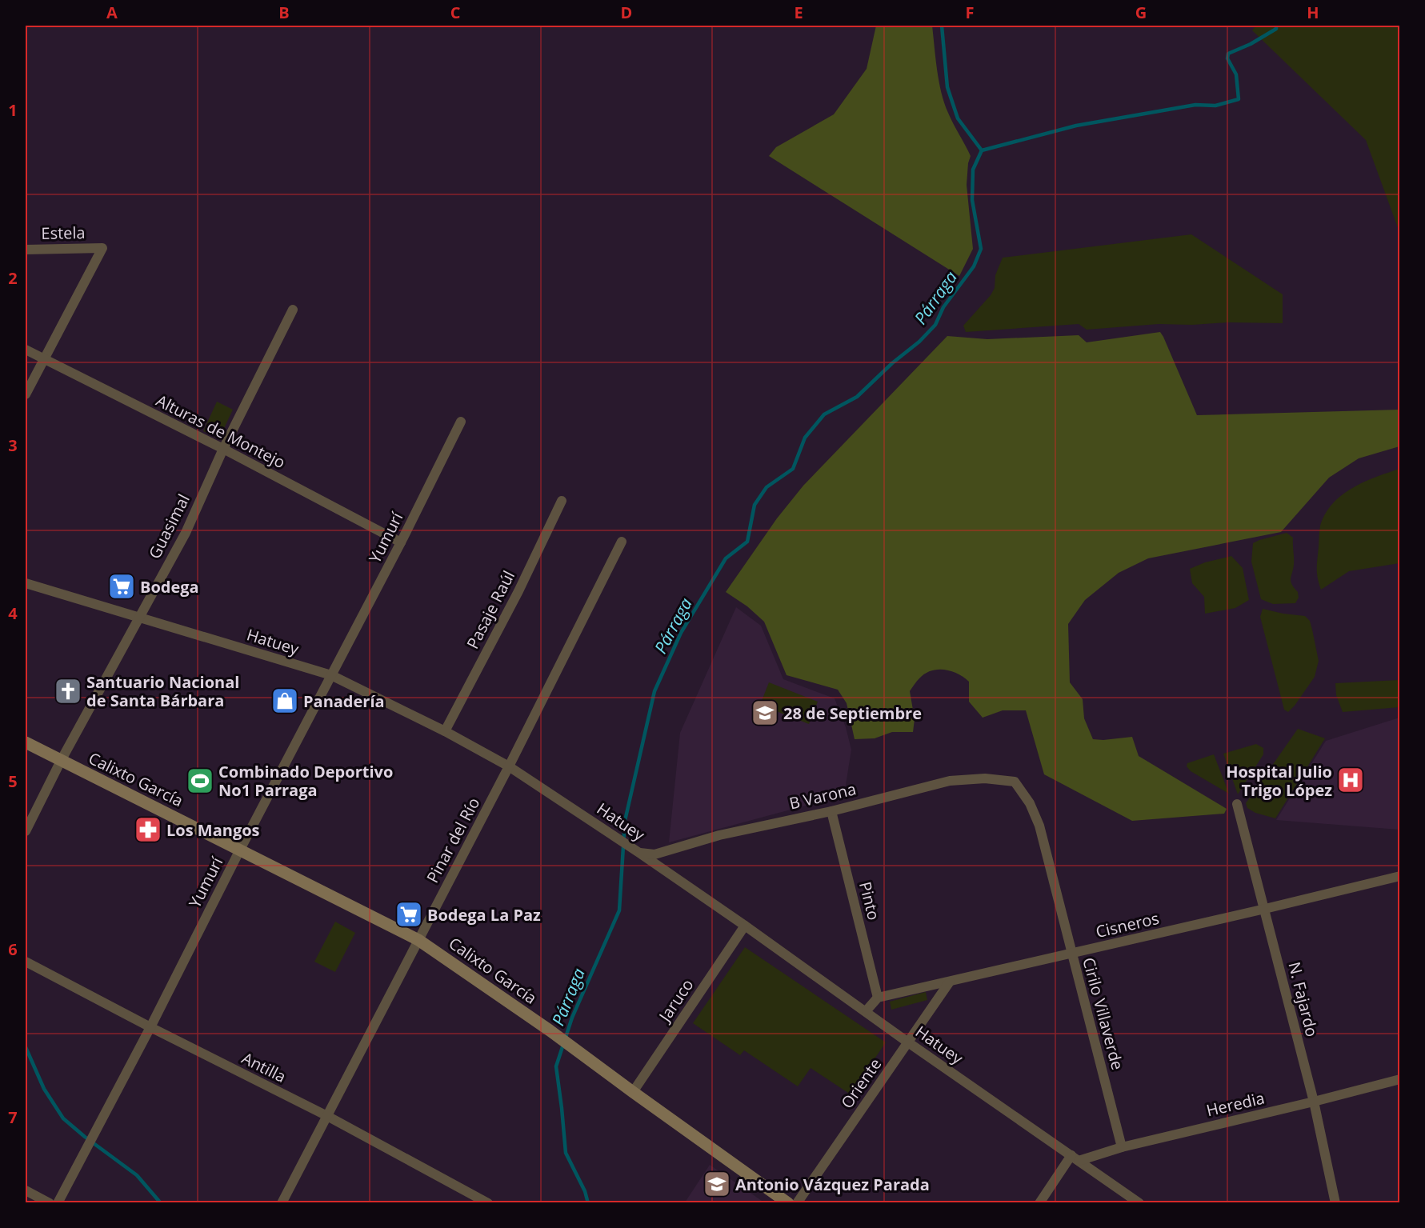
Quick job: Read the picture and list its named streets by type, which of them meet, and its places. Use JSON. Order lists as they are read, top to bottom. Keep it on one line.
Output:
{"streets":{"main road":["Calixto García"],"street":["Estela","Alturas de Montejo","Guasimal","Yumurí","Pasaje Raúl","Hatuey","B Varona","Pinar del Río","Pinto","Cisneros","N. Fajardo","Jaruco","Cirilo Villaverde","Antilla","Oriente","Heredia"]},"crossings":[["Estela","Alturas de Montejo"],["Alturas de Montejo","Guasimal"],["Alturas de Montejo","Yumurí"],["Guasimal","Hatuey"],["Guasimal","Calixto García"],["Yumurí","Hatuey"],["Yumurí","Calixto García"],["Yumurí","Antilla"],["Pasaje Raúl","Hatuey"],["Hatuey","B Varona"],["Hatuey","Pinar del Río"],["Hatuey","Jaruco"],["Hatuey","Oriente"],["Hatuey","Heredia"],["Calixto García","Pinar del Río"],["Calixto García","Jaruco"],["B Varona","Pinto"],["B Varona","Cirilo Villaverde"],["Pinar del Río","Antilla"],["Pinto","Cisneros"],["Cisneros","N. Fajardo"],["Cisneros","Cirilo Villaverde"],["Cisneros","Oriente"],["N. Fajardo","Heredia"],["Cirilo Villaverde","Heredia"]],"water":["Párraga"],"places":{"supermarket":["Bodega","Bodega La Paz"],"church":["Santuario Nacional de Santa Bárbara"],"shop":["Panadería"],"school or university":["28 de Septiembre","Antonio Vázquez Parada"],"hospital":["Hospital Julio Trigo López"],"sports":["Combinado Deportivo No1 Parraga"],"pharmacy":["Los Mangos"]},"grid":{"columns":["A","B","C","D","E","F","G","H"],"rows":["1","2","3","4","5","6","7"]}}
